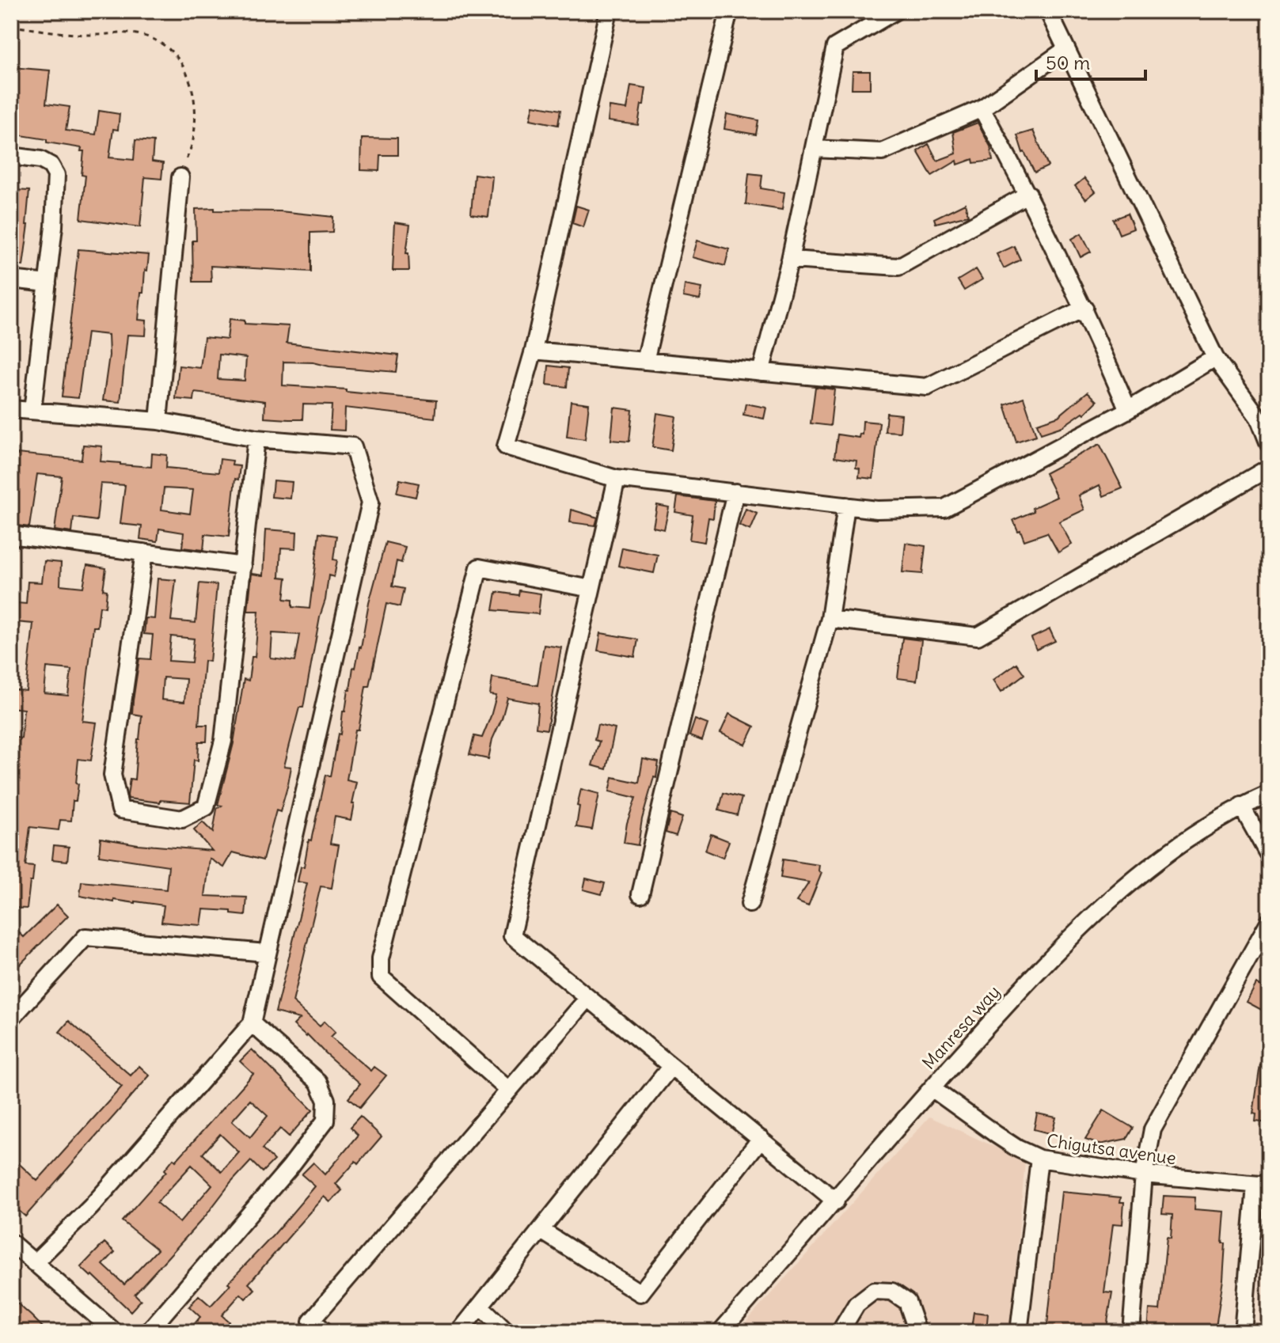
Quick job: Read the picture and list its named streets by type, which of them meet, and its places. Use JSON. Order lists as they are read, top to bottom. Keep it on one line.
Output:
{"streets":{"street":["Manresa way","Chigutsa avenue"]},"crossings":[["Manresa way","Chigutsa avenue"]],"scale_bar":"50 m"}
